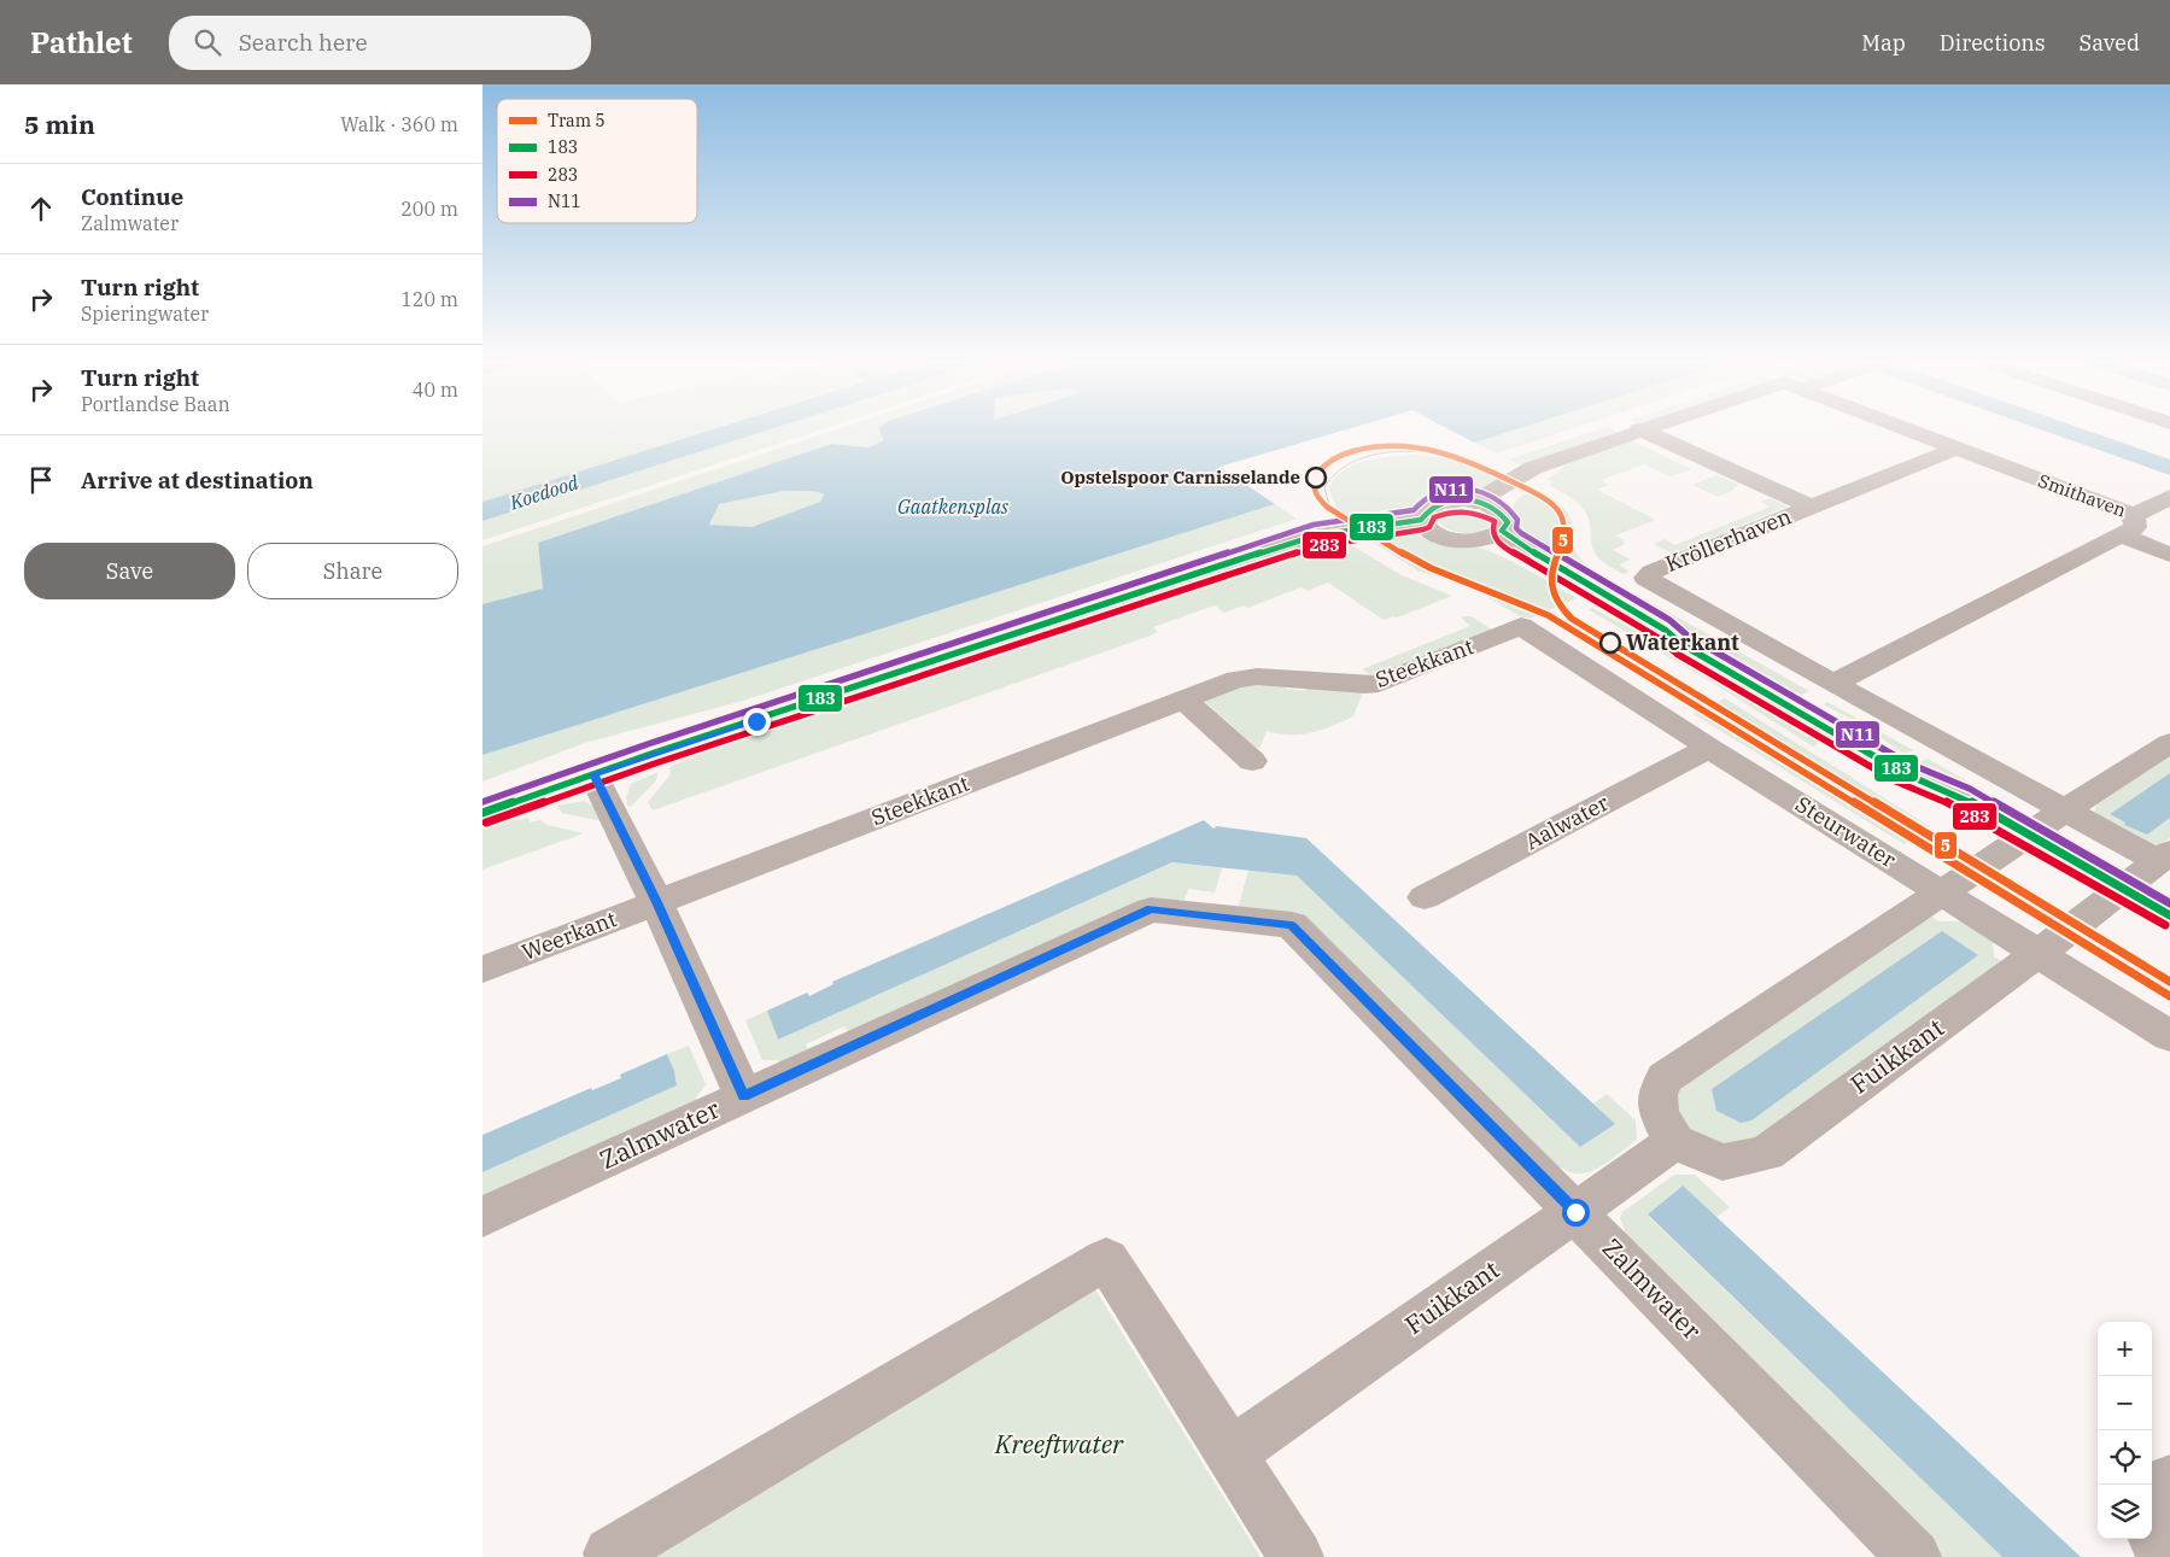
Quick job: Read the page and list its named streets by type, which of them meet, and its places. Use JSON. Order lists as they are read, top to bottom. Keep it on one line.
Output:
{"streets":{"street":["Smithaven","Kröllerhaven","Steekkant","Aalwater","Steurwater","Weerkant","Fuikkant","Zalmwater"]},"crossings":[["Smithaven","Kröllerhaven"],["Kröllerhaven","Fuikkant"],["Steekkant","Steurwater"],["Steekkant","Weerkant"],["Aalwater","Steurwater"],["Steurwater","Fuikkant"],["Fuikkant","Zalmwater"]],"water":["Koedood","Gaatkensplas"],"parks":["Kreeftwater"],"places":["Opstelspoor Carnisselande","Waterkant"],"lines":["tram line 5","transit line N11","transit line 183","transit line 283"],"legend":["Tram 5","183","283","N11"],"page":{"header":"Pathlet","search":"Search here","nav":["Map","Directions","Saved"],"heading":["5 min","Walk · 360 m"],"list":[["Continue","Zalmwater","200 m"],["Turn right","Spieringwater","120 m"],["Turn right","Portlandse Baan","40 m"],"Arrive at destination"],"buttons":["Save","Share"],"map_buttons":["+","−"]}}
